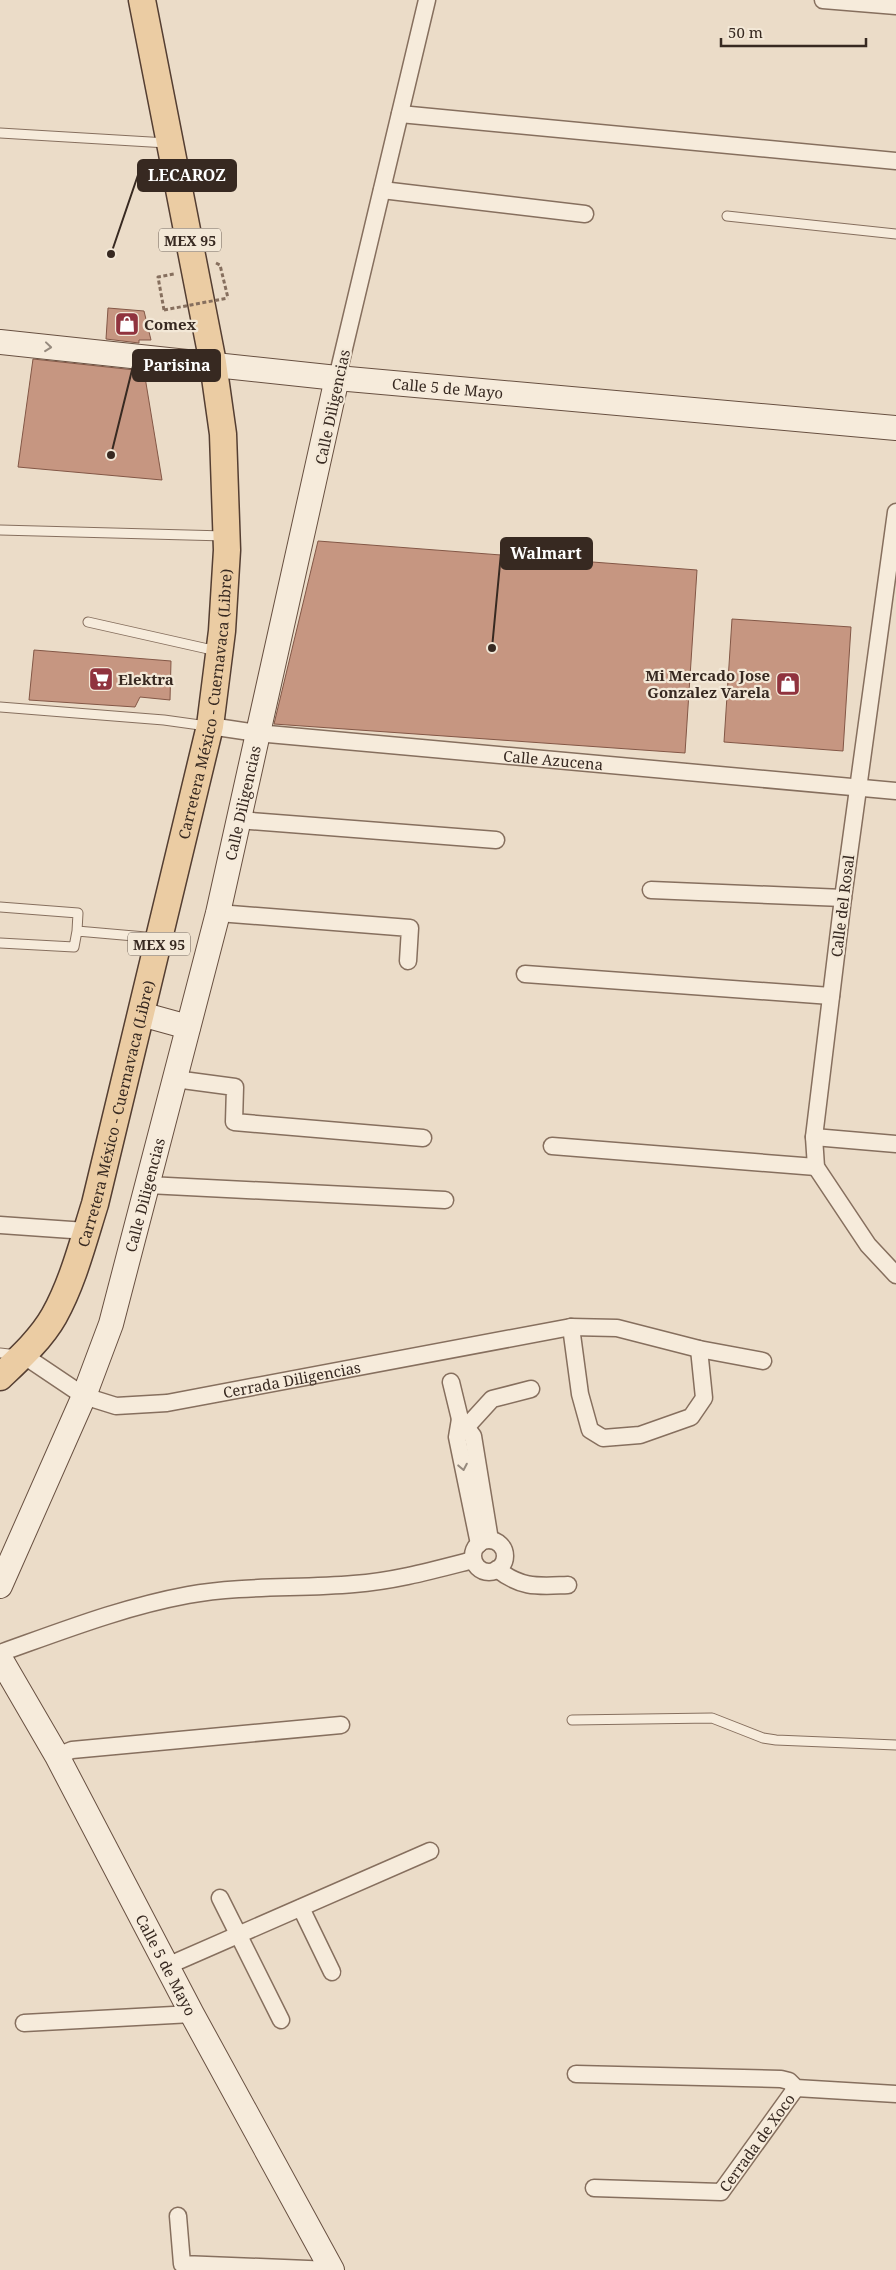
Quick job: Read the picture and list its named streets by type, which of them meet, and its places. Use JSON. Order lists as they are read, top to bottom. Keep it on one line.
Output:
{"streets":{"main road":["MEX 95","Carretera México - Cuernavaca (Libre)"],"street":["Calle 5 de Mayo","Calle Diligencias","Calle Azucena","Calle del Rosal","Cerrada Diligencias","Cerrada de Xoco"]},"crossings":[["Calle 5 de Mayo","Calle Diligencias"],["Calle 5 de Mayo","Carretera México - Cuernavaca (Libre)"],["Calle Diligencias","Calle Azucena"],["Calle Diligencias","Cerrada Diligencias"],["Carretera México - Cuernavaca (Libre)","Calle Azucena"],["Carretera México - Cuernavaca (Libre)","Cerrada Diligencias"],["Calle Azucena","Calle del Rosal"]],"places":{"other":["LECAROZ","Parisina","Walmart"],"shop":["Comex","Mi Mercado Jose Gonzalez Varela"],"supermarket":["Elektra"]},"scale_bar":"50 m"}
